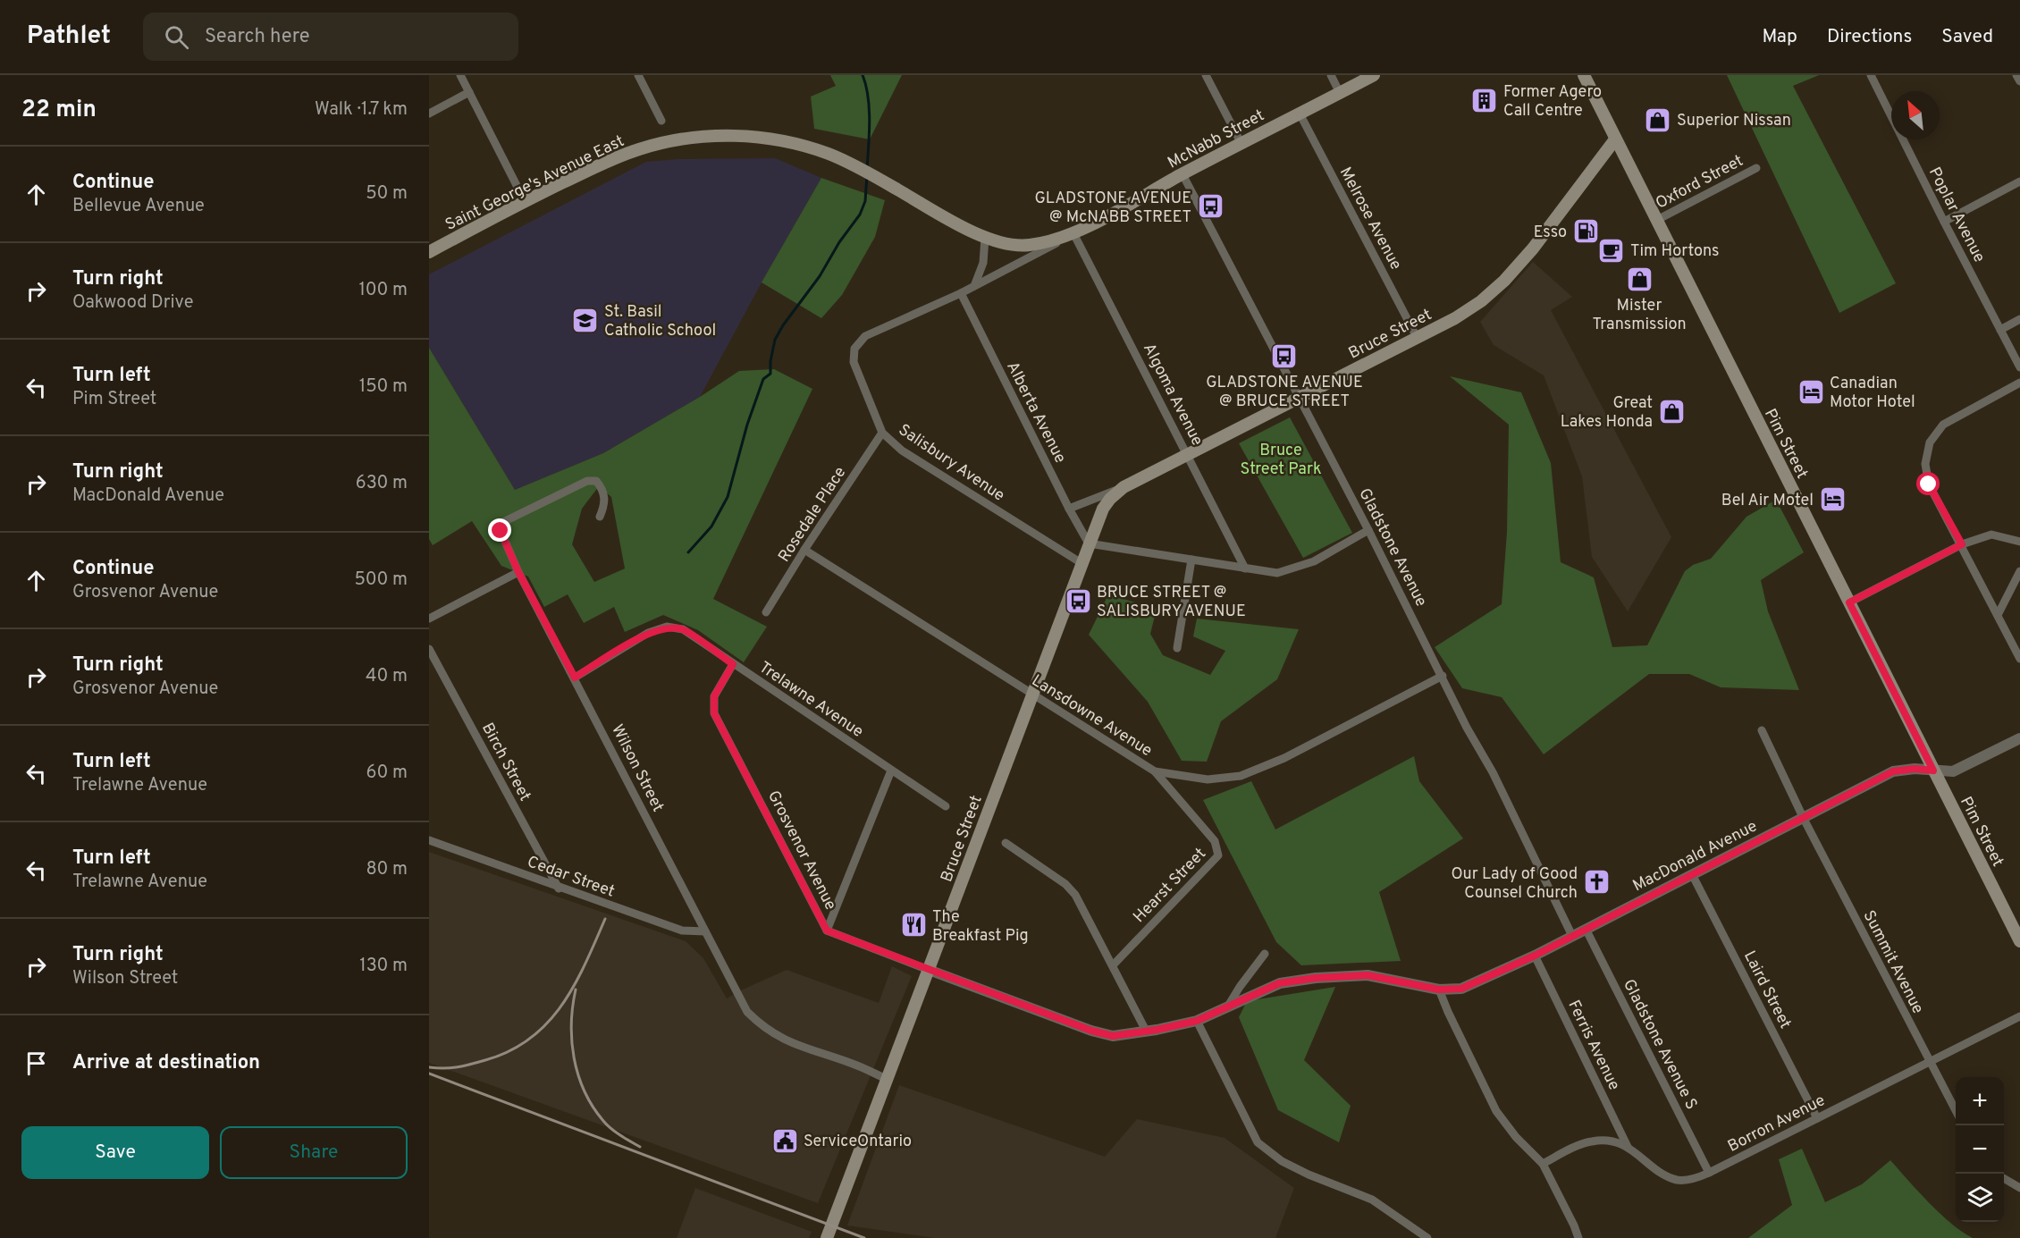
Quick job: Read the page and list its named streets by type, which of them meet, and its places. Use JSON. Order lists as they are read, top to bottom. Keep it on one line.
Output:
{"streets":{"main road":["McNabb Street","Saint George's Avenue East","Bruce Street","Pim Street"],"street":["Oxford Street","Poplar Avenue","Melrose Avenue","Algoma Avenue","Alberta Avenue","Salisbury Avenue","Rosedale Place","Gladstone Avenue","Trelawne Avenue","Lansdowne Avenue","Birch Street","Wilson Street","Grosvenor Avenue","MacDonald Avenue","Cedar Street","Hearst Street","Summit Avenue","Laird Street","Gladstone Avenue S","Ferris Avenue","Borron Avenue"]},"crossings":[["McNabb Street","Saint George's Avenue East"],["McNabb Street","Melrose Avenue"],["McNabb Street","Algoma Avenue"],["McNabb Street","Alberta Avenue"],["McNabb Street","Salisbury Avenue"],["McNabb Street","Gladstone Avenue"],["Oxford Street","Pim Street"],["Melrose Avenue","Bruce Street"],["Bruce Street","Algoma Avenue"],["Bruce Street","Alberta Avenue"],["Bruce Street","Pim Street"],["Bruce Street","Salisbury Avenue"],["Bruce Street","Gladstone Avenue"],["Bruce Street","Lansdowne Avenue"],["Bruce Street","Wilson Street"],["Bruce Street","Grosvenor Avenue"],["Pim Street","MacDonald Avenue"],["Salisbury Avenue","Rosedale Place"],["Rosedale Place","Lansdowne Avenue"],["Gladstone Avenue","Lansdowne Avenue"],["Gladstone Avenue","MacDonald Avenue"],["Trelawne Avenue","Wilson Street"],["Trelawne Avenue","Grosvenor Avenue"],["Lansdowne Avenue","Hearst Street"],["Birch Street","Cedar Street"],["Wilson Street","Cedar Street"],["Grosvenor Avenue","MacDonald Avenue"],["MacDonald Avenue","Summit Avenue"],["MacDonald Avenue","Laird Street"],["MacDonald Avenue","Gladstone Avenue S"],["MacDonald Avenue","Ferris Avenue"],["Summit Avenue","Borron Avenue"],["Laird Street","Borron Avenue"],["Gladstone Avenue S","Borron Avenue"],["Ferris Avenue","Borron Avenue"]],"parks":["Bruce Street Park"],"places":{"building":["Former Agero Call Centre"],"shop":["Superior Nissan","Mister Transmission","Great Lakes Honda"],"bus stop":["GLADSTONE AVENUE @ McNABB STREET","GLADSTONE AVENUE @ BRUCE STREET","BRUCE STREET @ SALISBURY AVENUE"],"fuel station":["Esso"],"cafe":["Tim Hortons"],"school or university":["St. Basil Catholic School"],"hotel":["Canadian Motor Hotel","Bel Air Motel"],"church":["Our Lady of Good Counsel Church"],"restaurant":["The Breakfast Pig"],"public building":["ServiceOntario"]},"north":"top left","page":{"header":"Pathlet","search":"Search here","nav":["Map","Directions","Saved"],"heading":["22 min","Walk · 1.7 km"],"list":[["Continue","Bellevue Avenue","50 m"],["Turn right","Oakwood Drive","100 m"],["Turn left","Pim Street","150 m"],["Turn right","MacDonald Avenue","630 m"],["Continue","Grosvenor Avenue","500 m"],["Turn right","Grosvenor Avenue","40 m"],["Turn left","Trelawne Avenue","60 m"],["Turn left","Trelawne Avenue","80 m"],["Turn right","Wilson Street","130 m"],"Arrive at destination"],"map_buttons":["+","−"],"buttons":["Save","Share"]}}
